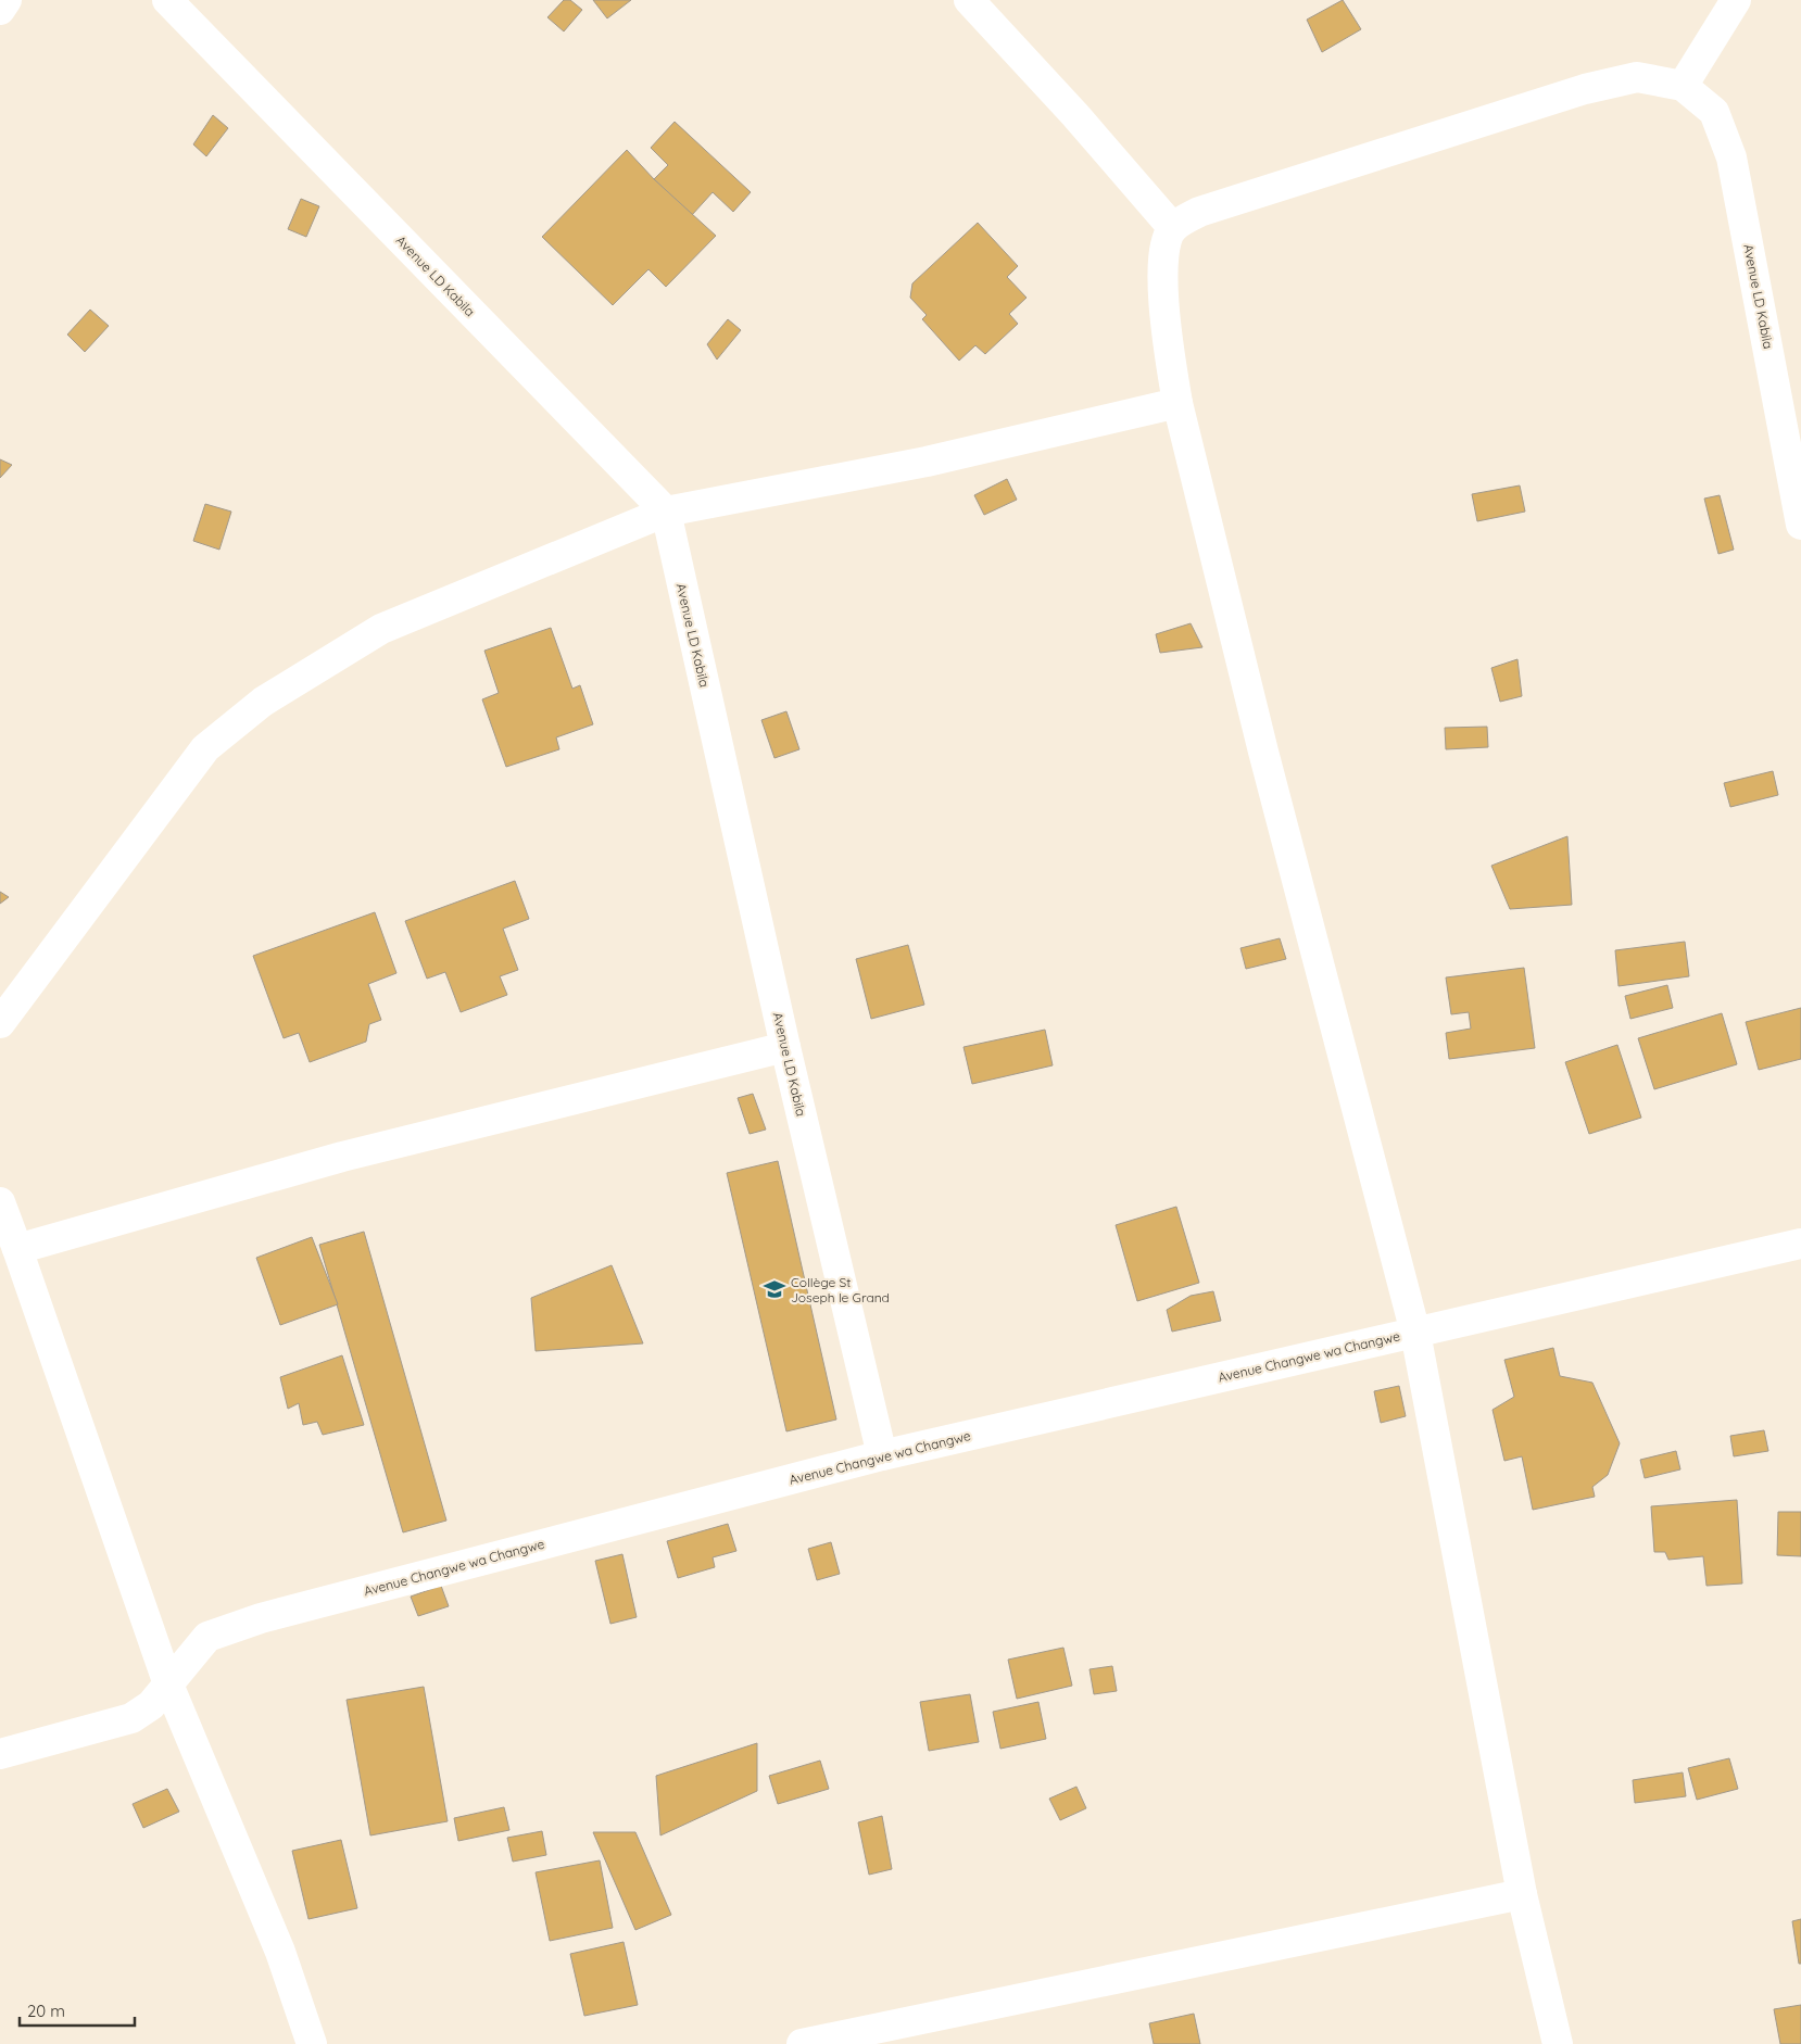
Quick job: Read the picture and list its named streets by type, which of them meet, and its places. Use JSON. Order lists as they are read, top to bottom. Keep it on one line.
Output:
{"streets":{"street":["Avenue LD Kabila","Avenue Changwe wa Changwe"]},"crossings":[["Avenue LD Kabila","Avenue Changwe wa Changwe"]],"places":{"school or university":["Collège St Joseph le Grand"]},"scale_bar":"20 m"}
